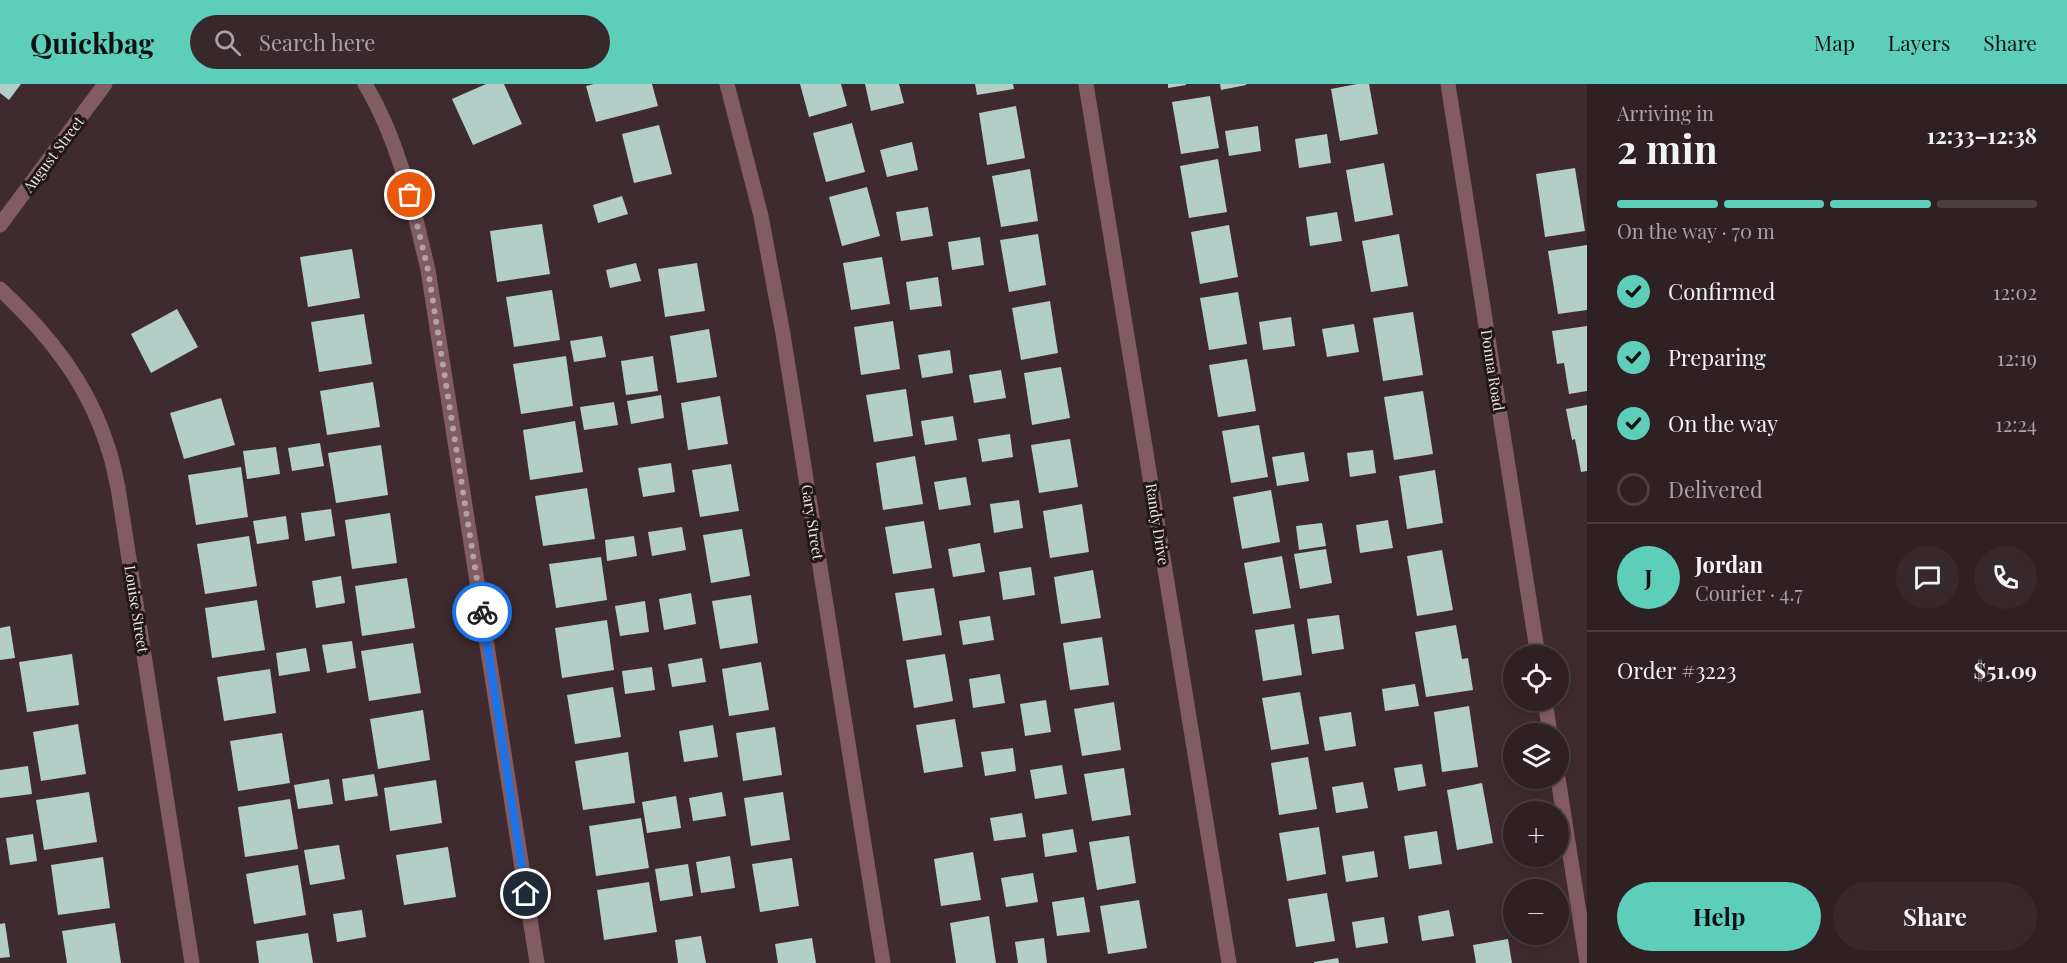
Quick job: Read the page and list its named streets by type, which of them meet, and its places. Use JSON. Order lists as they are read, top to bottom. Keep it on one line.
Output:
{"streets":{"street":["August Street","Donna Road","Gary Street","Randy Drive","Louise Street"]},"page":{"header":"Quickbag","search":"Search here","nav":["Map","Layers","Share"],"heading":["2 min","Arriving in","12:33–12:38"],"panel":["Jordan","Courier · 4.7","Order #3223","$51.09"],"bar":"On the way · 70 m","list":[["Confirmed","12:02"],["Preparing","12:19"],["On the way","12:24"],"Delivered"],"round":"J","map_buttons":["+","−"],"buttons":["Help","Share"]}}
